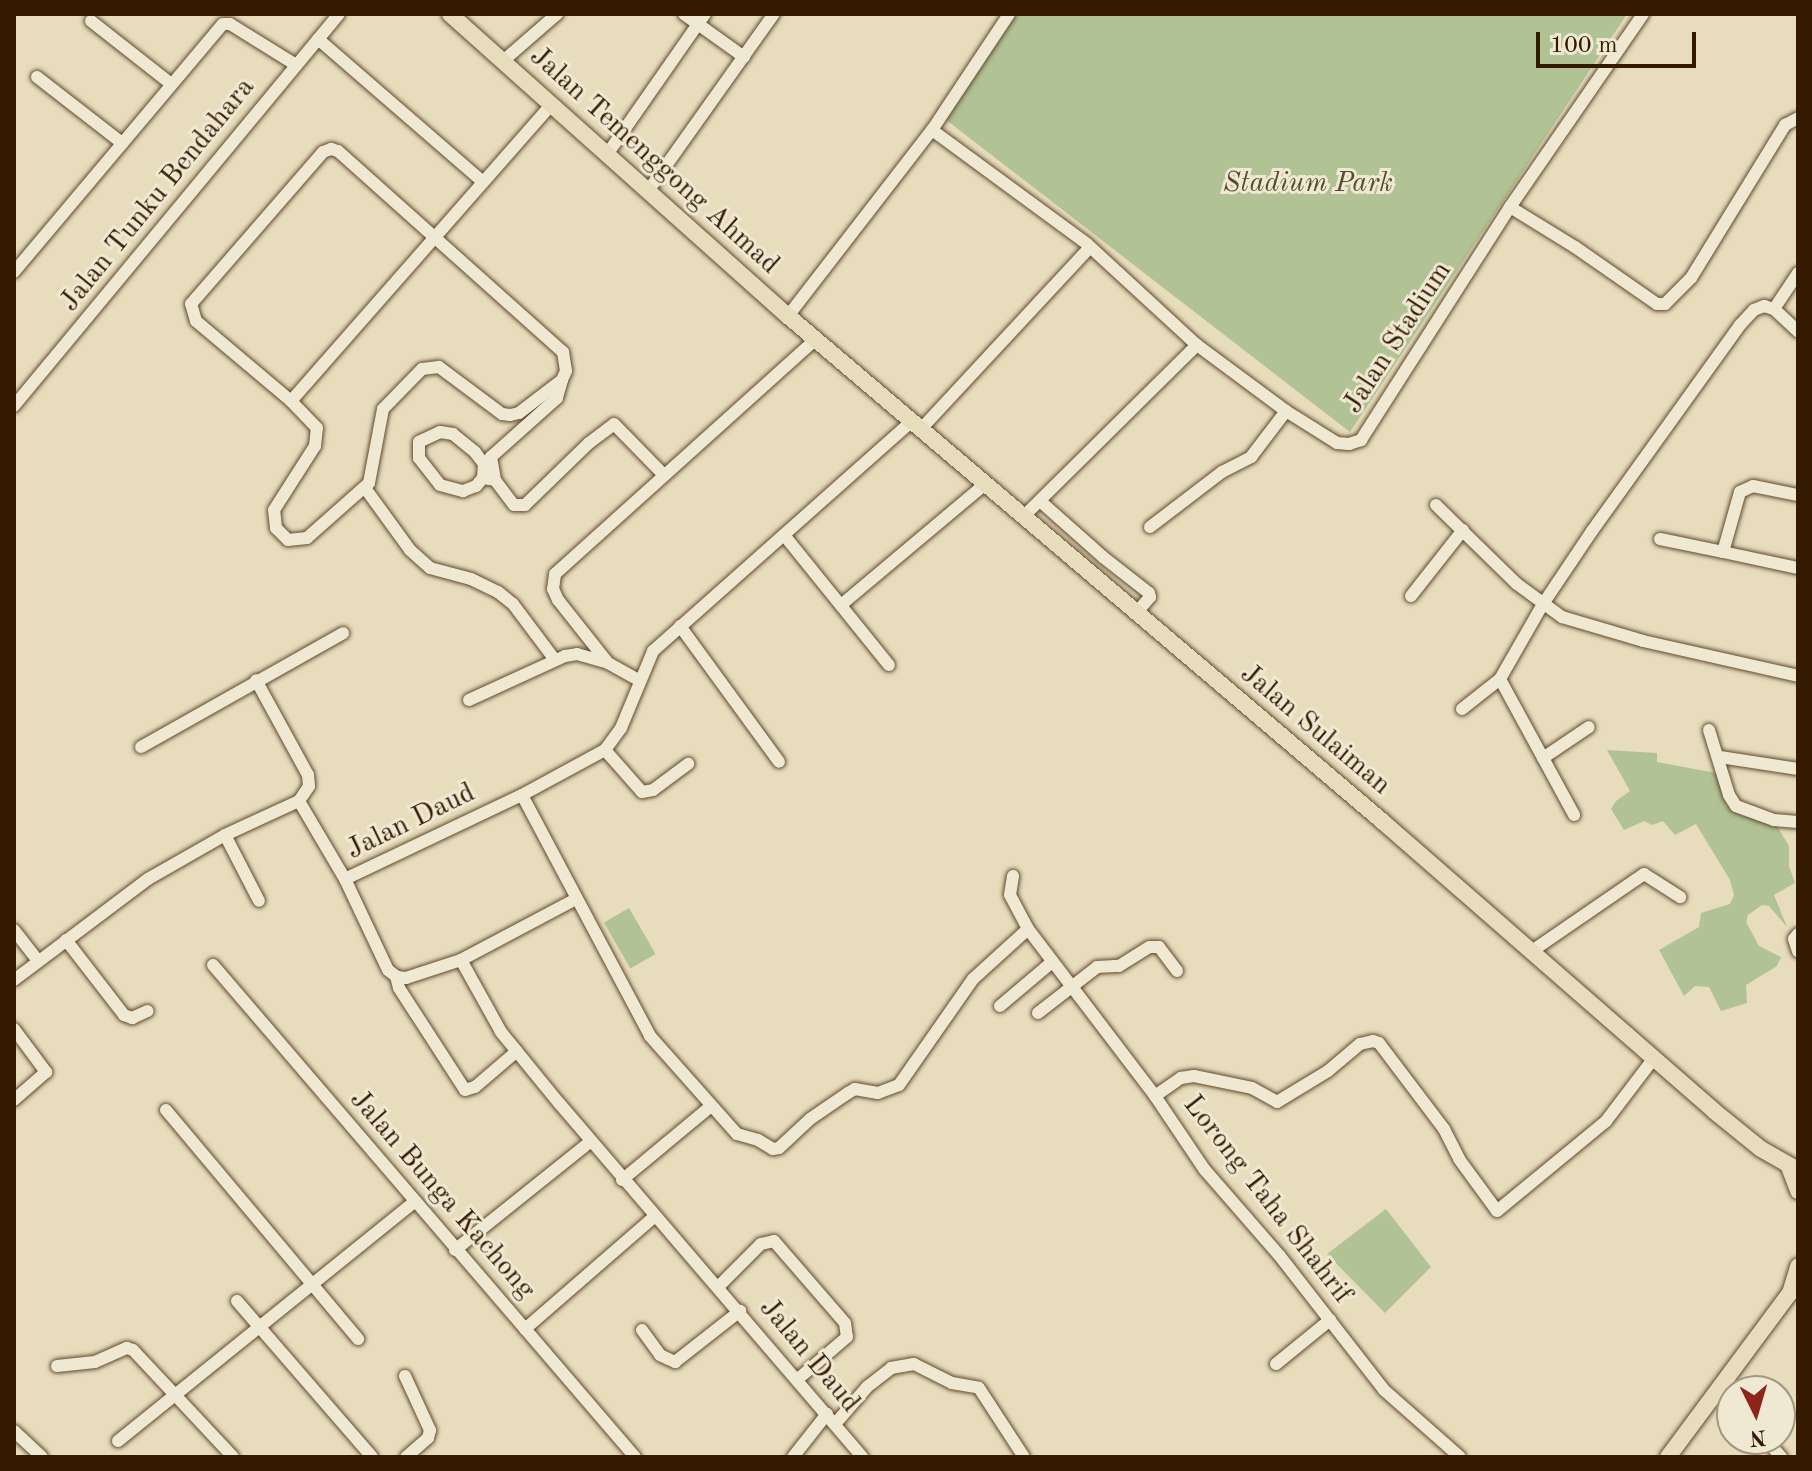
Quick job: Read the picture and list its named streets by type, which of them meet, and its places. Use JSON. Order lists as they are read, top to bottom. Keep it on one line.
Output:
{"streets":{"main road":["Jalan Temenggong Ahmad","Jalan Sulaiman"],"street":["Jalan Tunku Bendahara","Jalan Stadium","Jalan Daud","Jalan Bunga Kachong","Lorong Taha Shahrif"]},"crossings":[["Jalan Temenggong Ahmad","Jalan Sulaiman"],["Jalan Stadium","Jalan Daud"],["Jalan Sulaiman","Jalan Daud"]],"parks":["Stadium Park"],"scale_bar":"100 m","north":"bottom"}
